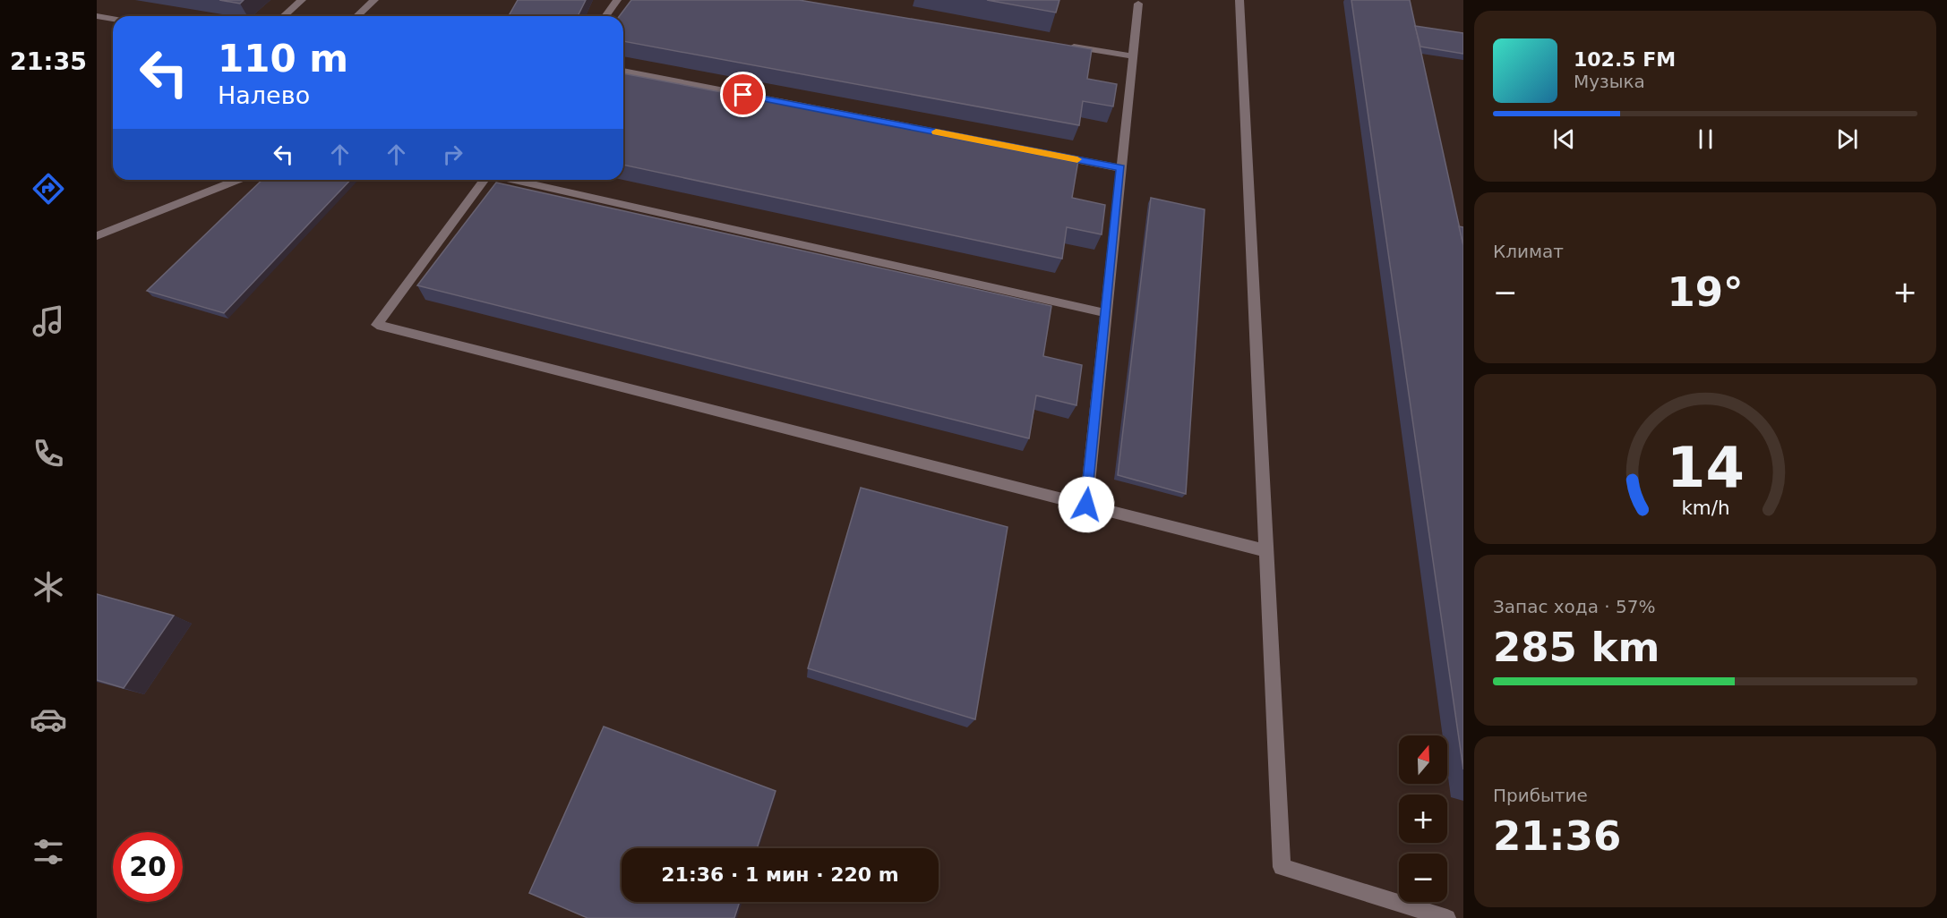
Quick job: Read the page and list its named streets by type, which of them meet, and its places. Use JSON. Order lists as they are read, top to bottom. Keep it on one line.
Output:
{"north":"top","page":{"tabs":"21:35","turn":["110 m","Налево"],"song":["102.5 FM","Музыка"],"tile":["Климат",["Запас хода · 57%","285 km"],["Прибытие","21:36"]],"heat":["−","19°","+"],"map_buttons":["+","−"],"limit":"20","trip":"21:36 · 1 мин · 220 m","gauge":["14","km/h"]}}
